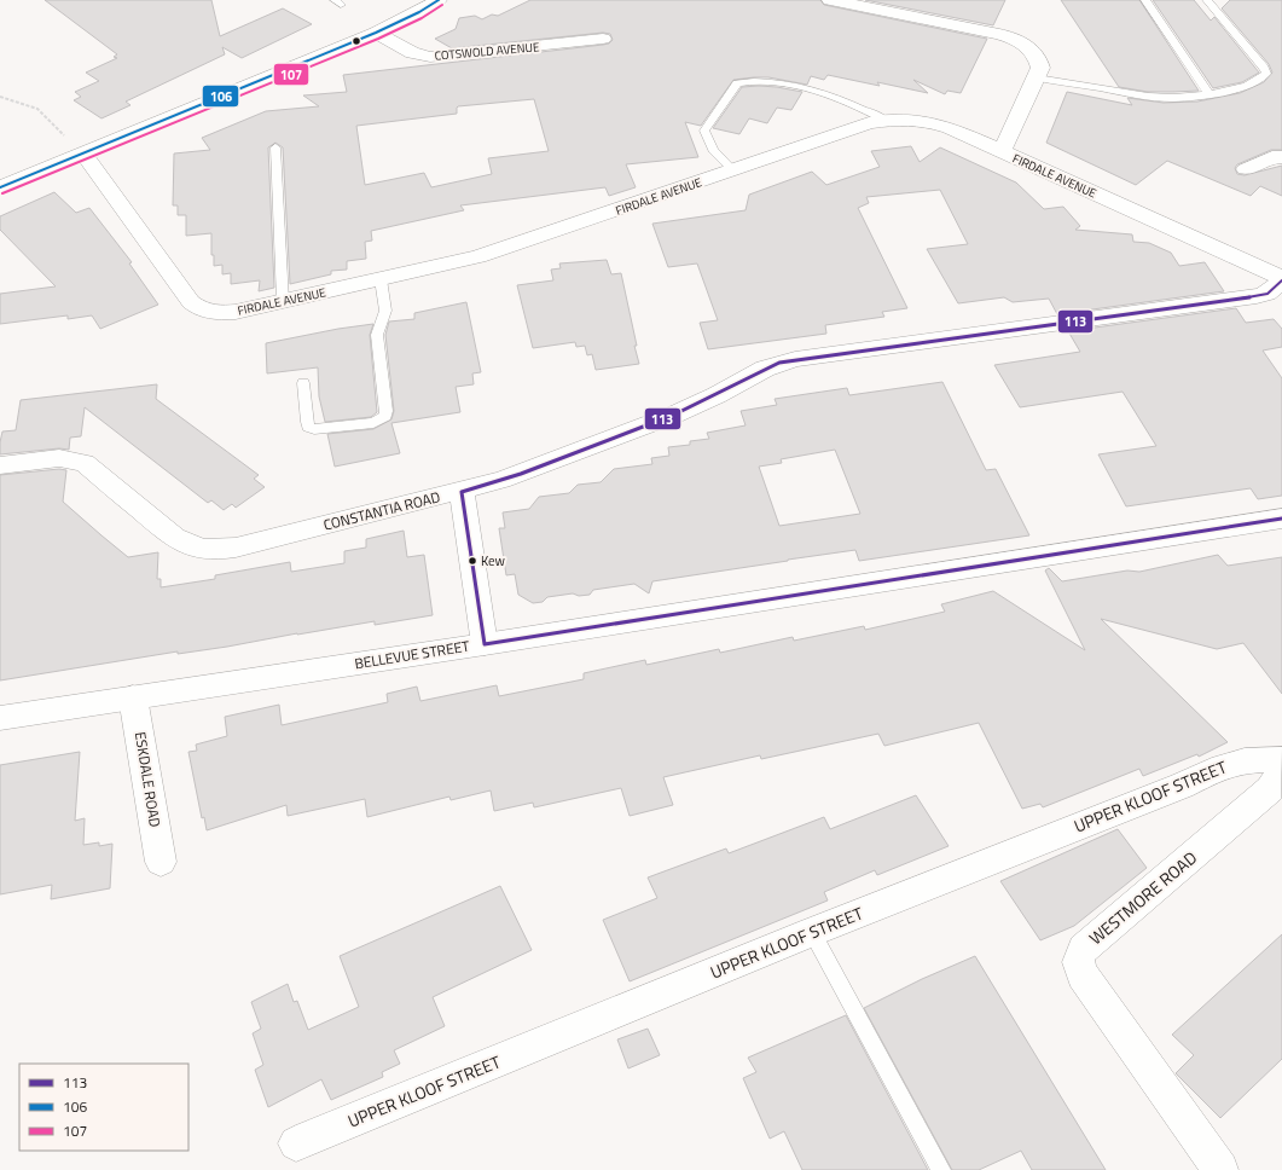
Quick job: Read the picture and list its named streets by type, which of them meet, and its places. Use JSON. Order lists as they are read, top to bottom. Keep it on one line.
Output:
{"streets":{"street":["COTSWOLD AVENUE","FIRDALE AVENUE","CONSTANTIA ROAD","BELLEVUE STREET","ESKDALE ROAD","UPPER KLOOF STREET","WESTMORE ROAD"]},"crossings":[["FIRDALE AVENUE","CONSTANTIA ROAD"],["BELLEVUE STREET","ESKDALE ROAD"],["UPPER KLOOF STREET","WESTMORE ROAD"]],"places":["Kew"],"lines":["transit line 106","transit line 107","transit line 113"],"legend":["113","106","107"]}
